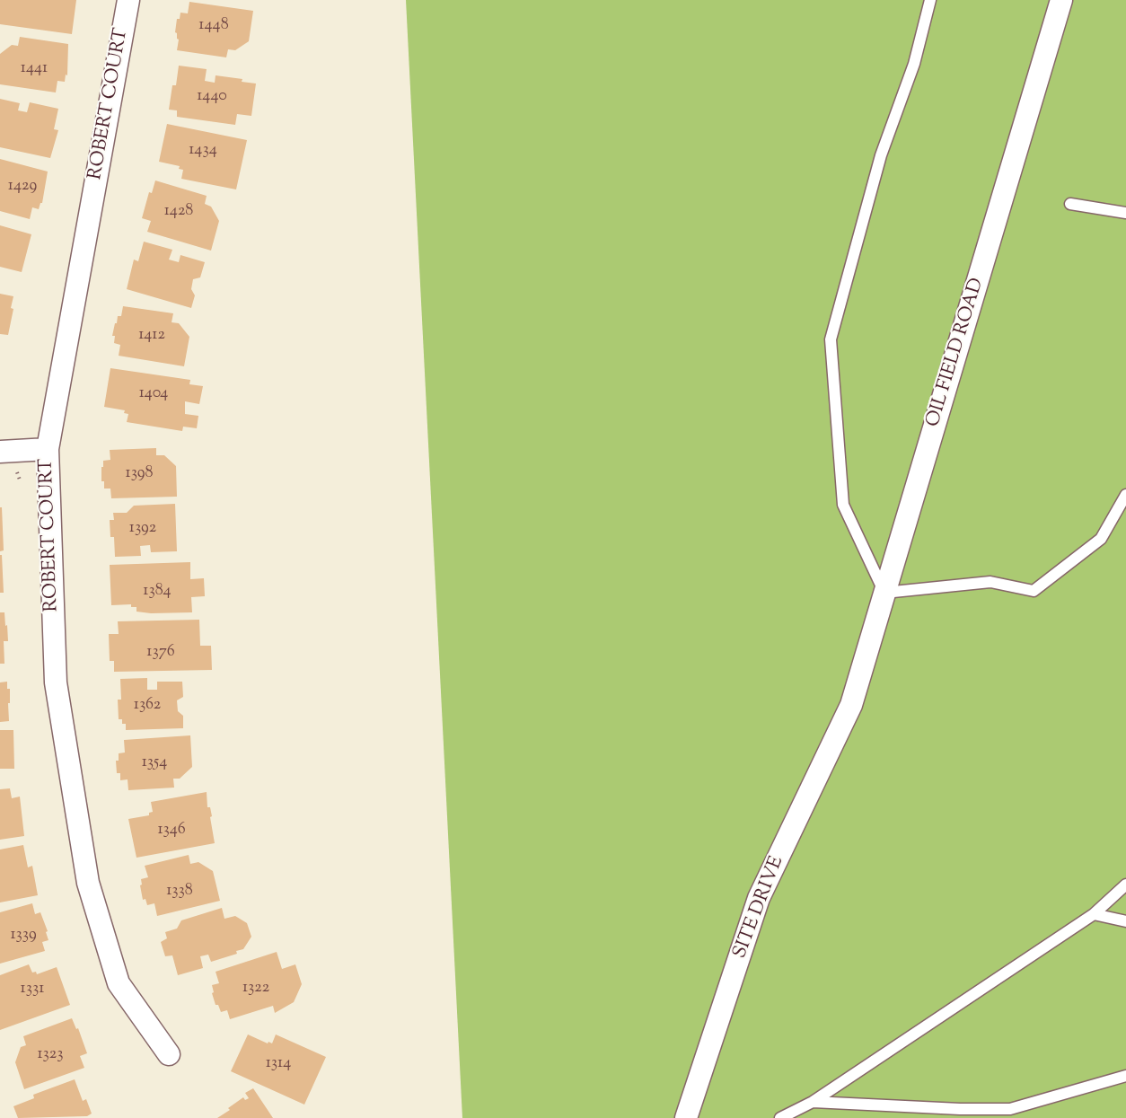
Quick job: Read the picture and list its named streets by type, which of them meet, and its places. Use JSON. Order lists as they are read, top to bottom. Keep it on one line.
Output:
{"streets":{"street":["ROBERT COURT","OIL FIELD ROAD","SITE DRIVE"]},"crossings":[["OIL FIELD ROAD","SITE DRIVE"]],"house_numbers":["1448","1441","1440","1434","1429","1428","1412","1404","1398","1392","1384","1376","1362","1354","1346","1338","1339","1322","1331","1323","1314"]}
